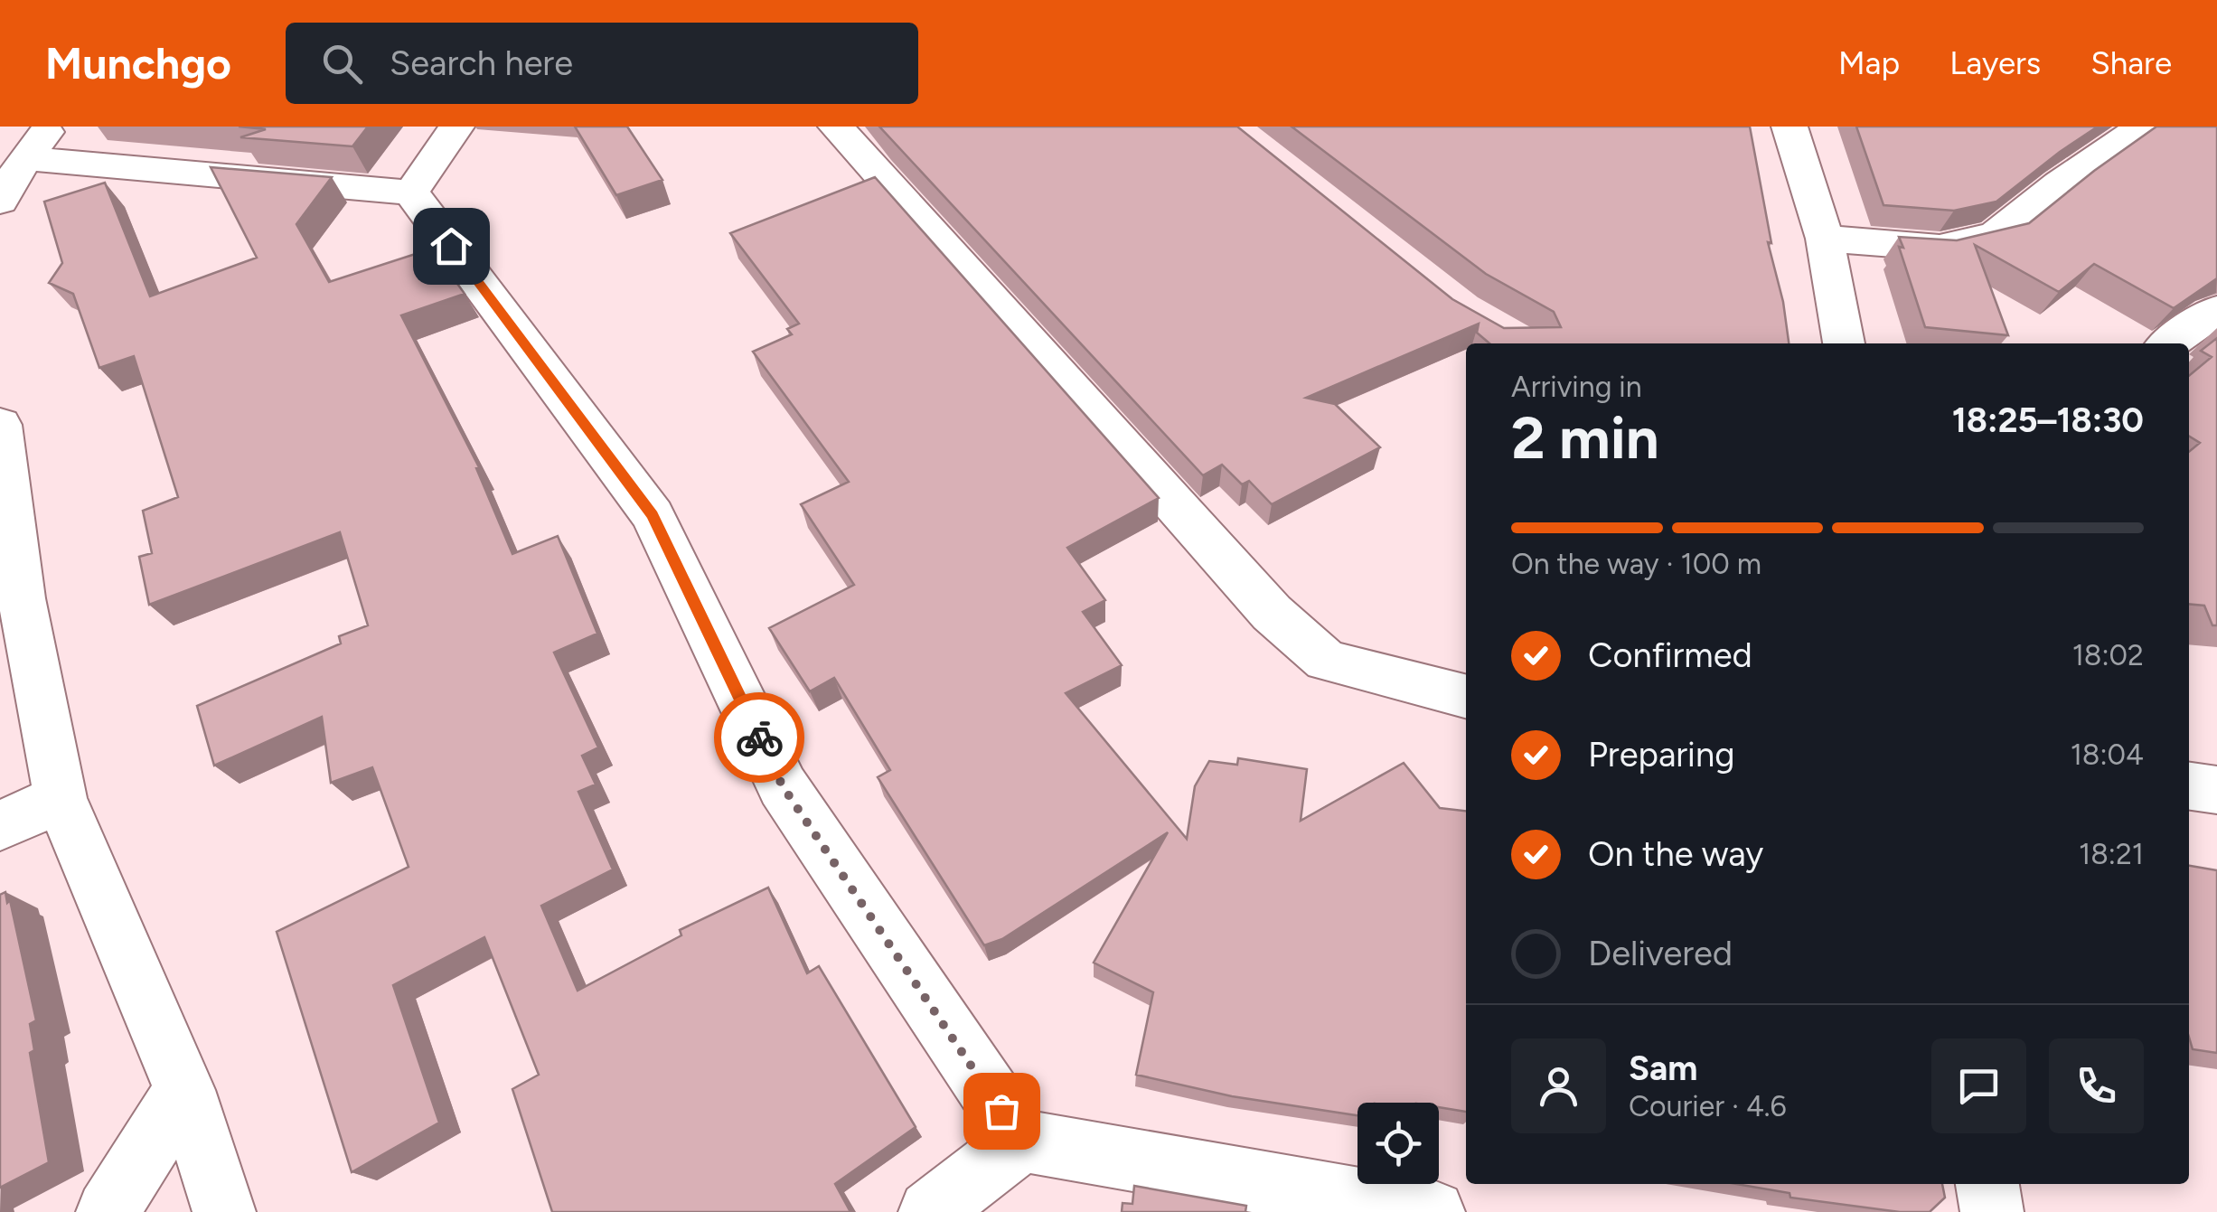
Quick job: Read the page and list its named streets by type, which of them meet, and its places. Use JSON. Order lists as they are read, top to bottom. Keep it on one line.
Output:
{"page":{"header":"Munchgo","search":"Search here","nav":["Map","Layers","Share"],"heading":["2 min","Arriving in","18:25–18:30"],"panel":["Sam","Courier · 4.6"],"bar":"On the way · 100 m","list":[["Confirmed","18:02"],["Preparing","18:04"],["On the way","18:21"],"Delivered"]}}
